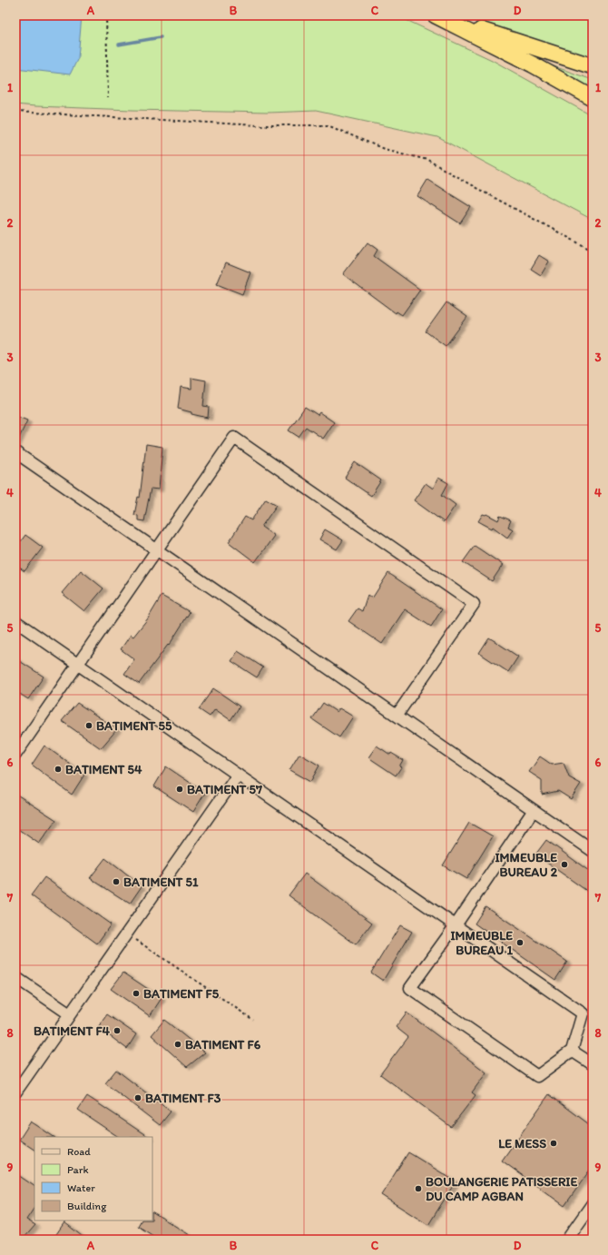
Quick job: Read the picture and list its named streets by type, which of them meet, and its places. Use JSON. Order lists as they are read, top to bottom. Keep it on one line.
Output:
{"places":["BATIMENT 55","BATIMENT 54","BATIMENT 57","IMMEUBLE BUREAU 2","BATIMENT 51","IMMEUBLE BUREAU 1","BATIMENT F5","BATIMENT F4","BATIMENT F6","BATIMENT F3","LE MESS","BOULANGERIE PATISSERIE DU CAMP AGBAN"],"legend":["Road","Park","Water","Building"],"grid":{"columns":["A","B","C","D"],"rows":["1","2","3","4","5","6","7","8","9"]}}
